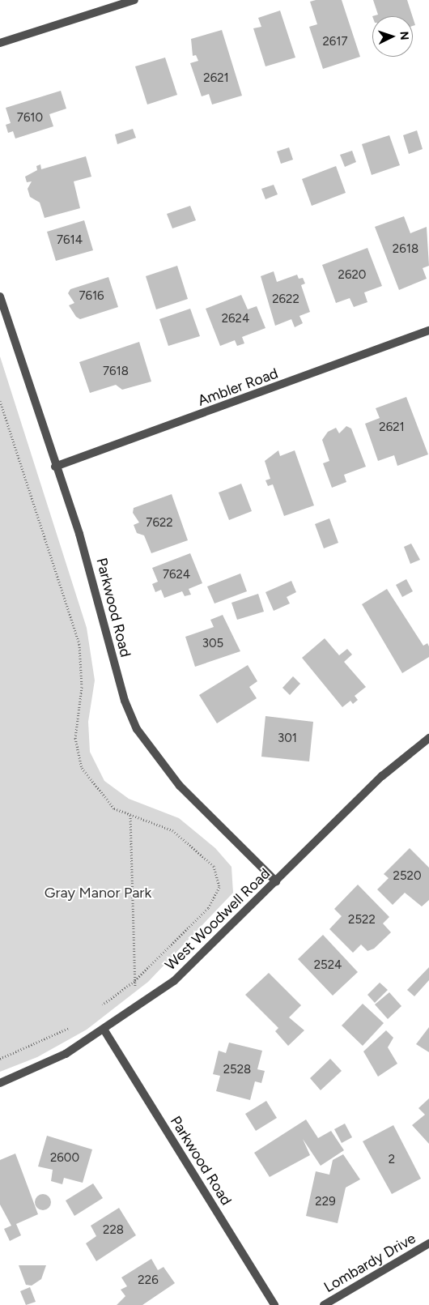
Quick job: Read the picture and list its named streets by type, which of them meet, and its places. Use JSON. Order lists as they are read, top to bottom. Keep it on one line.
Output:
{"streets":{"street":["Ambler Road","Parkwood Road","West Woodwell Road","Lombardy Drive"]},"crossings":[["Ambler Road","Parkwood Road"],["Parkwood Road","West Woodwell Road"]],"parks":["Gray Manor Park"],"house_numbers":["2617","2621","7610","7614","2618","2620","7616","2622","2624","7618","2621","7622","7624","305","301","2520","2522","2524","2528","2600","2","229","228","226"],"north":"right"}
